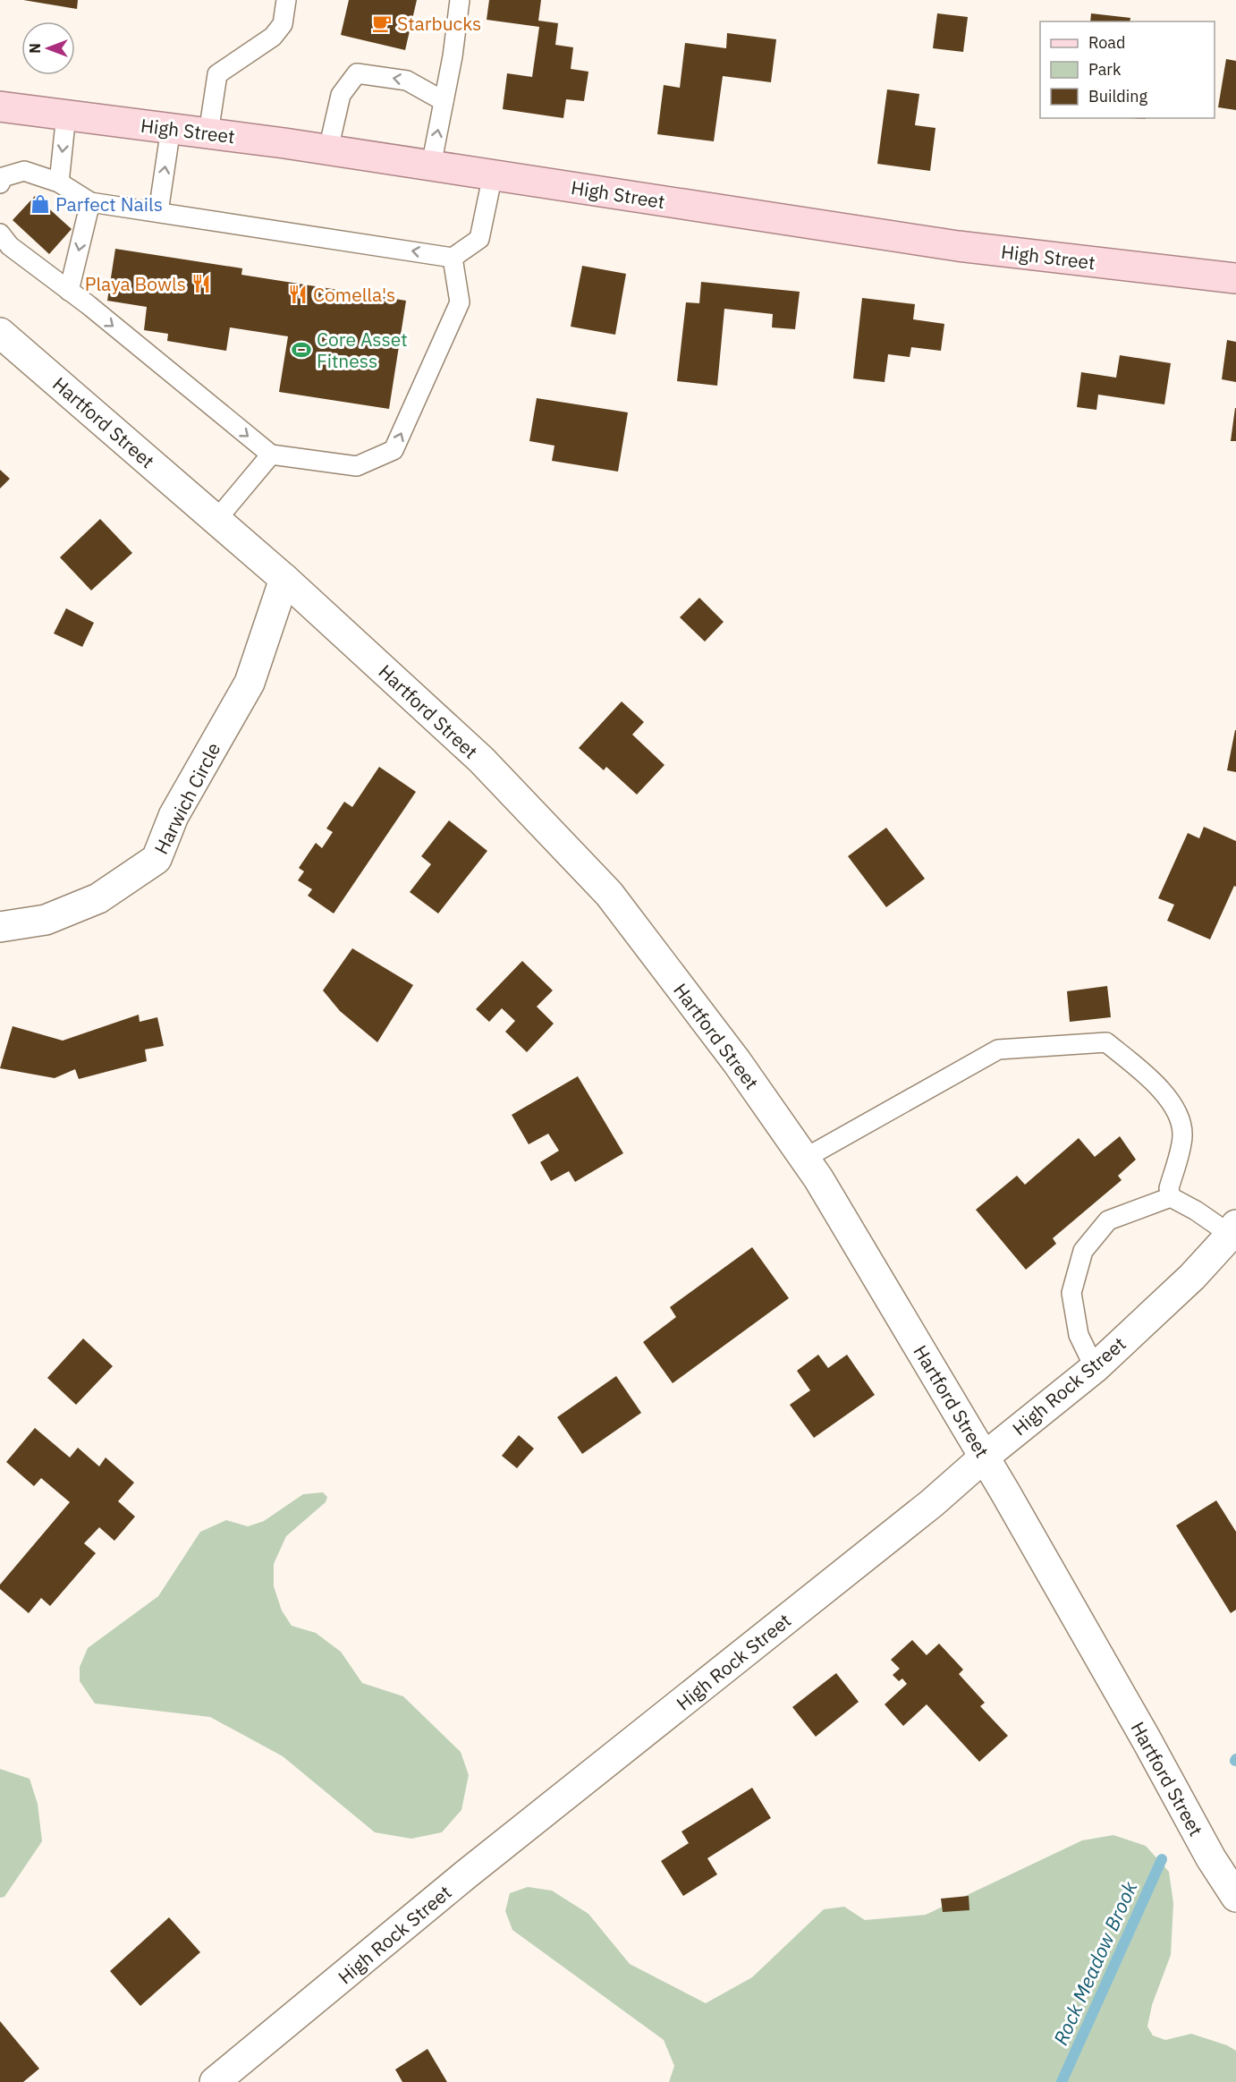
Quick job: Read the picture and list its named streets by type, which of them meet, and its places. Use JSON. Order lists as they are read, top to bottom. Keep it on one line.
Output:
{"streets":{"main road":["High Street"],"street":["Hartford Street","Harwich Circle","High Rock Street"]},"crossings":[["Hartford Street","Harwich Circle"],["Hartford Street","High Rock Street"]],"water":["Rock Meadow Brook"],"places":{"cafe":["Starbucks"],"shop":["Parfect Nails"],"restaurant":["Playa Bowls","Comella's"],"sports":["Core Asset Fitness"]},"legend":["Road","Park","Building"],"north":"left"}
